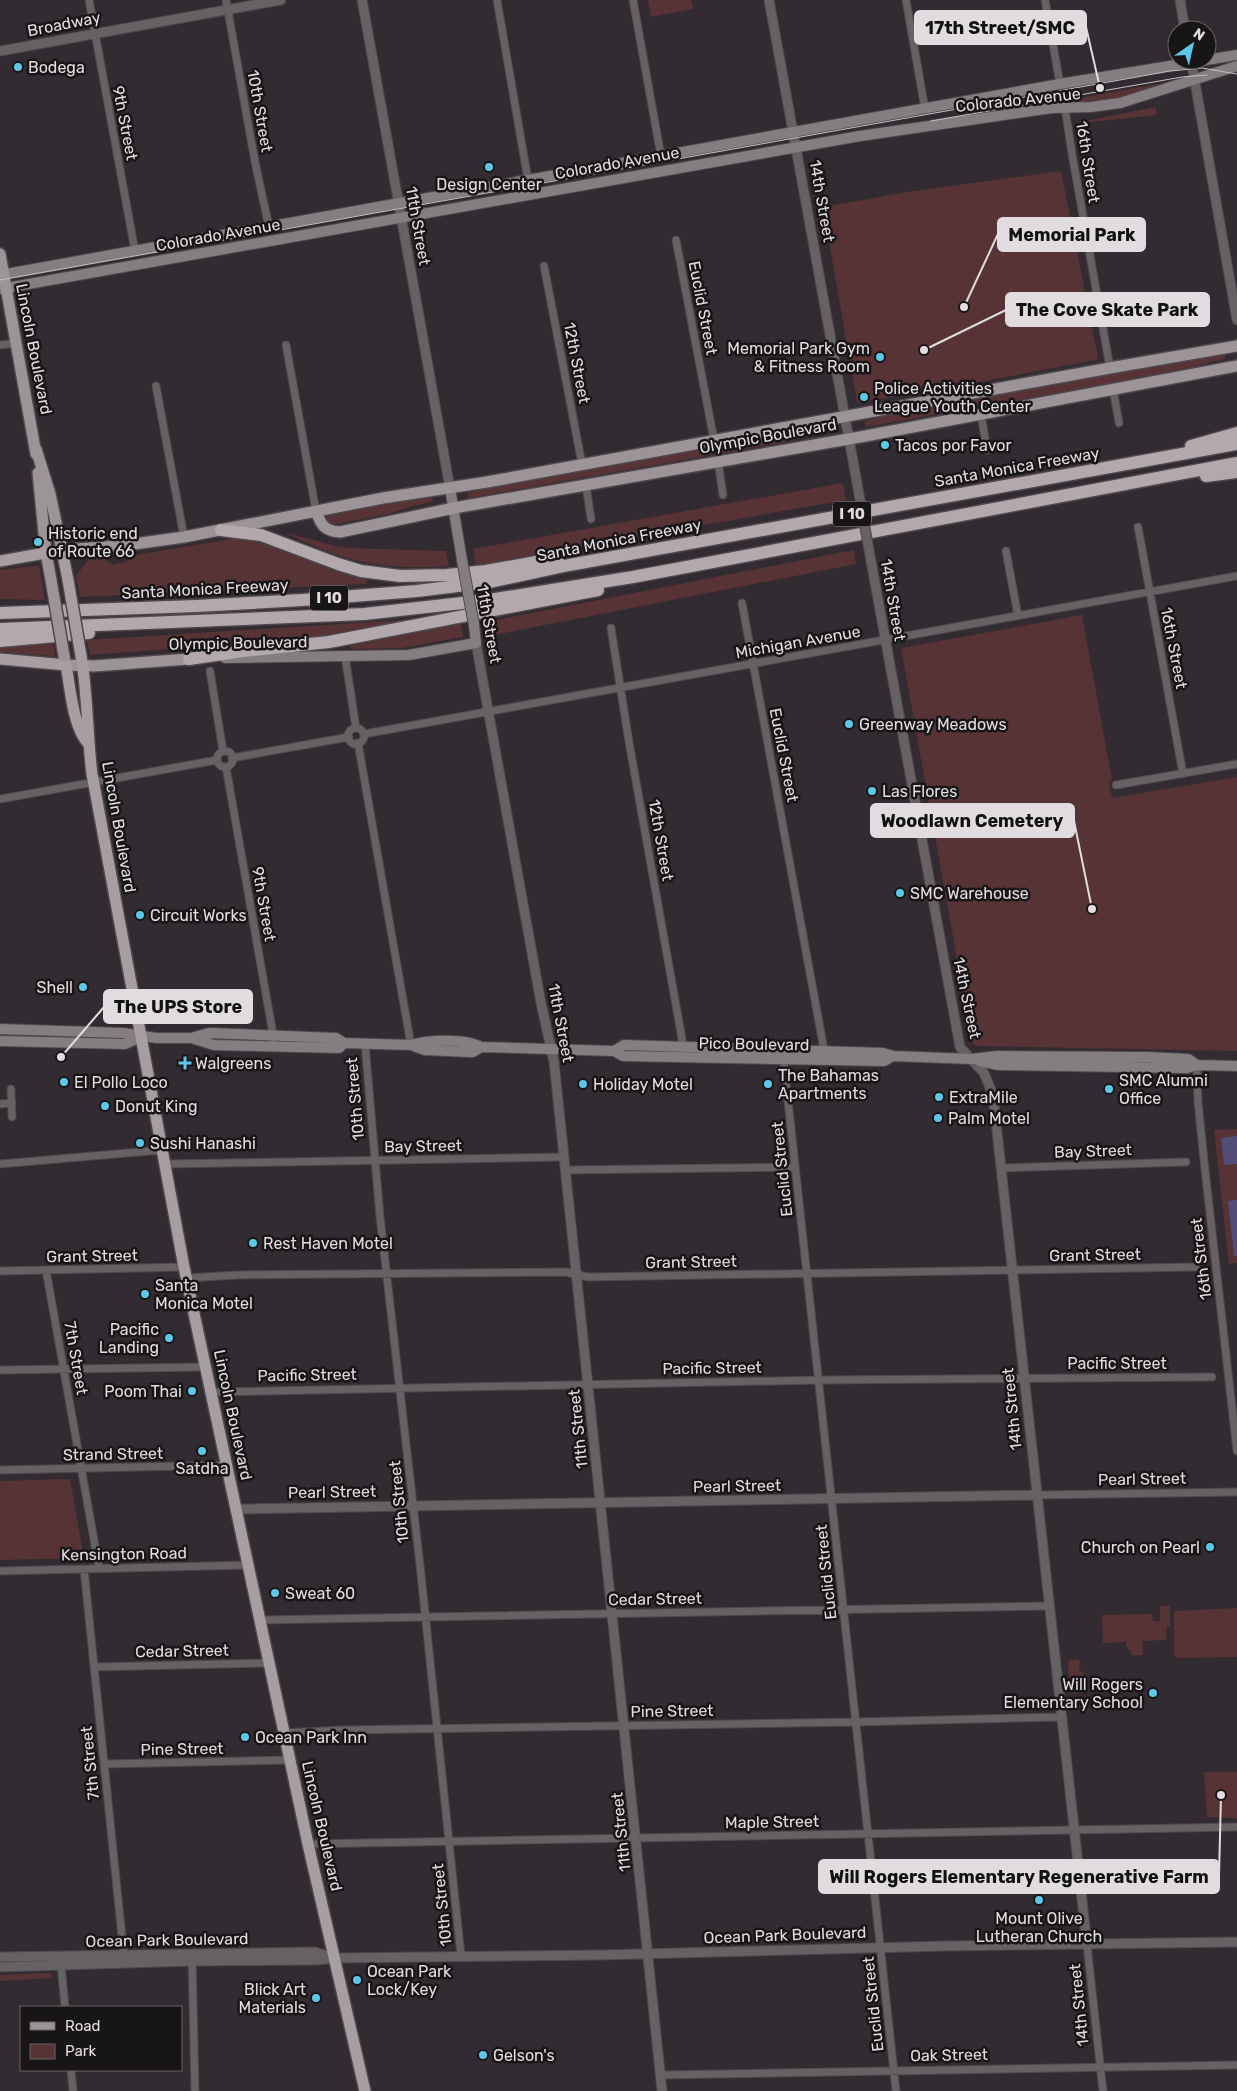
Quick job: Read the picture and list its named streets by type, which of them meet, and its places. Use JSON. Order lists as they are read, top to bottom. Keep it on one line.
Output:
{"streets":{"highway":["Lincoln Boulevard","Olympic Boulevard","Santa Monica Freeway","I 10"],"main road":["Colorado Avenue","11th Street","Pico Boulevard"],"street":["Broadway","10th Street","9th Street","16th Street","14th Street","Euclid Street","12th Street","Michigan Avenue","Bay Street","Grant Street","7th Street","Pacific Street","Strand Street","Pearl Street","Kensington Road","Cedar Street","Pine Street","Maple Street","Ocean Park Boulevard","Oak Street"]},"crossings":[["Broadway","10th Street"],["Broadway","9th Street"],["Colorado Avenue","10th Street"],["Colorado Avenue","9th Street"],["Colorado Avenue","16th Street"],["Colorado Avenue","14th Street"],["Colorado Avenue","11th Street"],["Colorado Avenue","Lincoln Boulevard"],["10th Street","Pico Boulevard"],["10th Street","Bay Street"],["10th Street","Grant Street"],["10th Street","Pacific Street"],["10th Street","Pearl Street"],["10th Street","Cedar Street"],["10th Street","Pine Street"],["10th Street","Maple Street"],["10th Street","Ocean Park Boulevard"],["9th Street","Pico Boulevard"],["16th Street","Olympic Boulevard"],["16th Street","Michigan Avenue"],["16th Street","Pico Boulevard"],["14th Street","Olympic Boulevard"],["14th Street","Michigan Avenue"],["14th Street","Pico Boulevard"],["14th Street","Bay Street"],["14th Street","Grant Street"],["14th Street","Pacific Street"],["14th Street","Pearl Street"],["14th Street","Cedar Street"],["14th Street","Pine Street"],["14th Street","Maple Street"],["14th Street","Ocean Park Boulevard"],["14th Street","Oak Street"],["11th Street","Olympic Boulevard"],["11th Street","Michigan Avenue"],["11th Street","Pico Boulevard"],["11th Street","Bay Street"],["11th Street","Grant Street"],["11th Street","Pacific Street"],["11th Street","Pearl Street"],["11th Street","Cedar Street"],["11th Street","Pine Street"],["11th Street","Maple Street"],["11th Street","Ocean Park Boulevard"],["11th Street","Oak Street"],["Euclid Street","Olympic Boulevard"],["Euclid Street","Michigan Avenue"],["Euclid Street","Pico Boulevard"],["Euclid Street","Grant Street"],["Euclid Street","Pacific Street"],["Euclid Street","Pearl Street"],["Euclid Street","Cedar Street"],["Euclid Street","Pine Street"],["Euclid Street","Maple Street"],["Euclid Street","Ocean Park Boulevard"],["Euclid Street","Oak Street"],["Lincoln Boulevard","Olympic Boulevard"],["Lincoln Boulevard","Pico Boulevard"],["Lincoln Boulevard","Bay Street"],["Lincoln Boulevard","Grant Street"],["Lincoln Boulevard","Pacific Street"],["Lincoln Boulevard","Strand Street"],["Lincoln Boulevard","Pearl Street"],["Lincoln Boulevard","Kensington Road"],["Lincoln Boulevard","Cedar Street"],["Lincoln Boulevard","Pine Street"],["Lincoln Boulevard","Maple Street"],["Lincoln Boulevard","Ocean Park Boulevard"],["12th Street","Olympic Boulevard"],["12th Street","Michigan Avenue"],["12th Street","Pico Boulevard"],["Grant Street","7th Street"],["7th Street","Strand Street"],["7th Street","Kensington Road"],["7th Street","Cedar Street"],["7th Street","Pine Street"],["7th Street","Ocean Park Boulevard"]],"places":{"other":["Bodega","17th Street/SMC","Design Center","Memorial Park","The Cove Skate Park","Memorial Park Gym & Fitness Room","Police Activities League Youth Center","Tacos por Favor","Historic end of Route 66","Greenway Meadows","Las Flores","SMC Warehouse","Woodlawn Cemetery","Circuit Works","Shell","The UPS Store","El Pollo Loco","Holiday Motel","The Bahamas Apartments","SMC Alumni Office","ExtraMile","Donut King","Palm Motel","Sushi Hanashi","Rest Haven Motel","Santa Monica Motel","Pacific Landing","Poom Thai","Satdha","Church on Pearl","Sweat 60","Will Rogers Elementary School","Ocean Park Inn","Will Rogers Elementary Regenerative Farm","Mount Olive Lutheran Church","Ocean Park Lock/Key","Blick Art Materials","Gelson's"],"health":["Walgreens"]},"legend":["Road","Park"],"north":"top right"}
